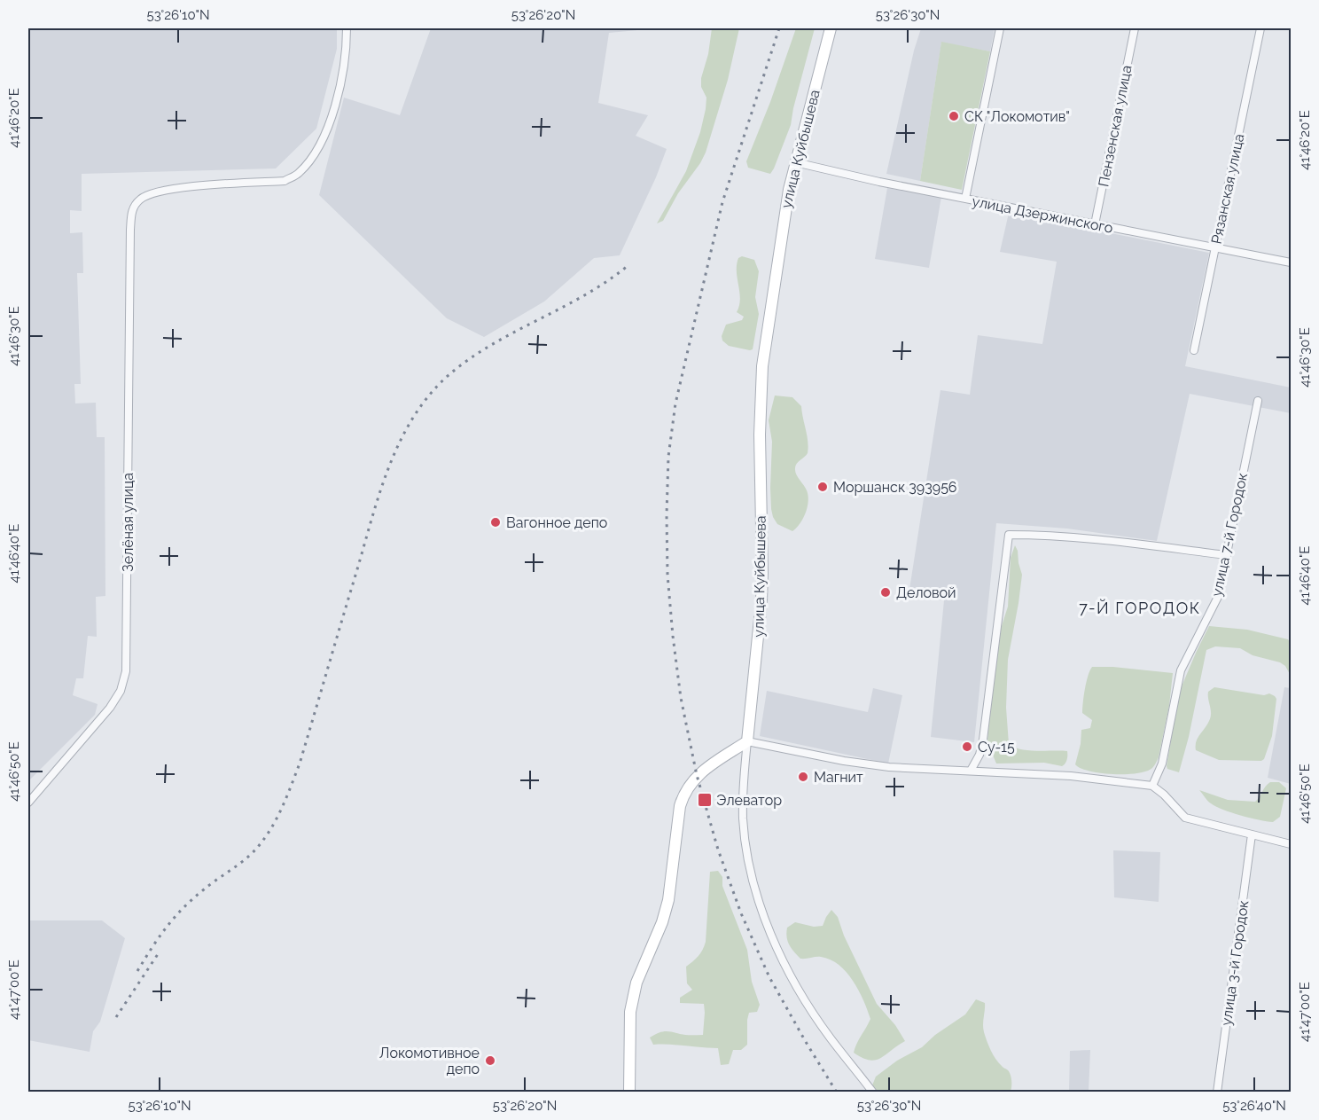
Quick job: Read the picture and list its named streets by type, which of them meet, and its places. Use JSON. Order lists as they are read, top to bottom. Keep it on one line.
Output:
{"streets":{"street":["Пензенская улица","улица Куйбышева","Рязанская улица","улица Дзержинского","Зелёная улица","улица 7-й Городок","улица 3-й Городок"]},"crossings":[["Пензенская улица","улица Дзержинского"],["улица Куйбышева","улица Дзержинского"],["Рязанская улица","улица Дзержинского"]],"districts":["7-Й ГОРОДОК"],"places":{"other":["СК \"Локомотив\"","Моршанск 393956","Вагонное депо","Деловой","Су-15","Магнит","Локомотивное депо"],"transit":["Элеватор"]},"coordinates":["53°26'10\"N","53°26'20\"N","53°26'30\"N","41°46'20\"E","41°46'30\"E","41°46'40\"E","41°46'50\"E","41°47'00\"E","53°26'40\"N"]}
